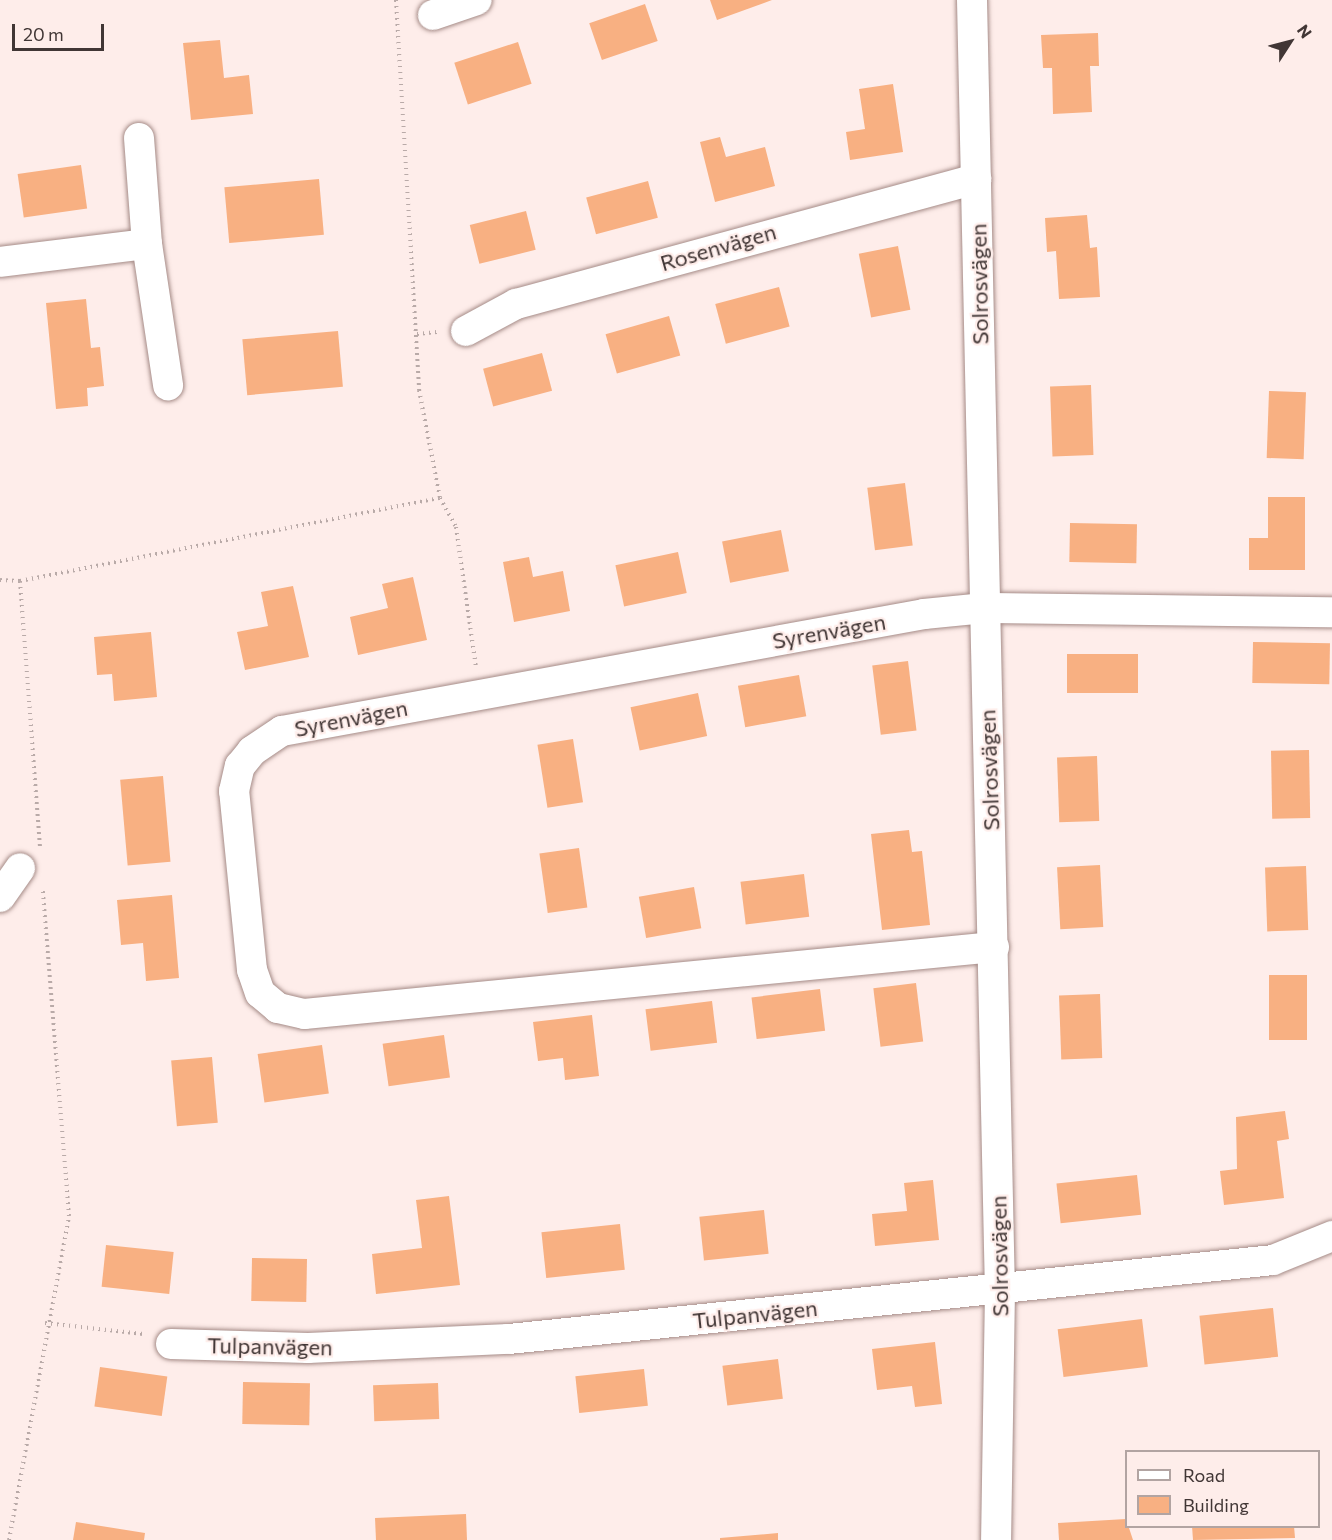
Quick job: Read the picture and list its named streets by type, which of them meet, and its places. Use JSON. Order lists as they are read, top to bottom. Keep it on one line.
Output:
{"streets":{"street":["Rosenvägen","Solrosvägen","Syrenvägen","Tulpanvägen"]},"crossings":[["Rosenvägen","Solrosvägen"],["Solrosvägen","Syrenvägen"],["Solrosvägen","Tulpanvägen"]],"legend":["Road","Building"],"scale_bar":"20 m","north":"top right"}
